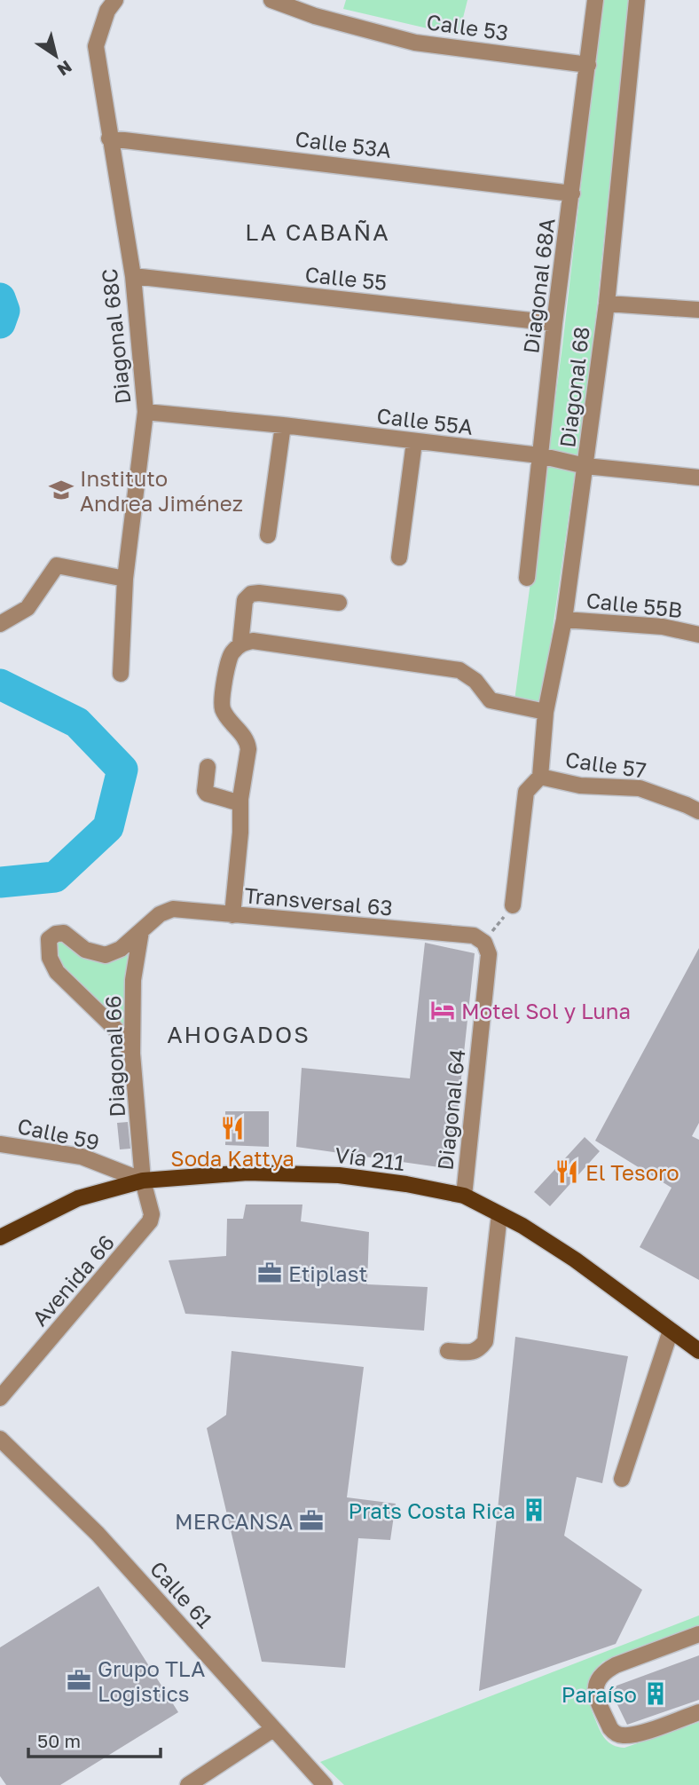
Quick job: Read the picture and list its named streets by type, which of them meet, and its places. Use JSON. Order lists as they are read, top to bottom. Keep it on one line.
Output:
{"streets":{"main road":["Vía 211"],"street":["Calle 53","Calle 53A","Calle 55","Diagonal 68A","Diagonal 68C","Diagonal 68","Calle 55A","Calle 55B","Calle 57","Transversal 63","Diagonal 66","Diagonal 64","Calle 59","Avenida 66","Calle 61"]},"crossings":[["Calle 53","Diagonal 68A"],["Calle 53A","Diagonal 68A"],["Calle 53A","Diagonal 68C"],["Calle 55","Diagonal 68A"],["Calle 55","Diagonal 68C"],["Diagonal 68A","Calle 55A"],["Diagonal 68C","Calle 55A"],["Diagonal 68","Calle 55A"],["Diagonal 68","Calle 55B"],["Diagonal 68","Calle 57"],["Transversal 63","Diagonal 66"],["Transversal 63","Diagonal 64"],["Diagonal 66","Calle 59"],["Diagonal 66","Vía 211"],["Diagonal 66","Avenida 66"],["Diagonal 64","Vía 211"],["Calle 59","Vía 211"],["Calle 59","Avenida 66"],["Vía 211","Avenida 66"]],"districts":["LA CABAÑA","AHOGADOS"],"places":{"school or university":["Instituto Andrea Jiménez"],"hotel":["Motel Sol y Luna"],"restaurant":["Soda Kattya","El Tesoro"],"office":["Etiplast","MERCANSA","Grupo TLA Logistics"],"building":["Prats Costa Rica","Paraíso"]},"scale_bar":"50 m","north":"bottom right"}
